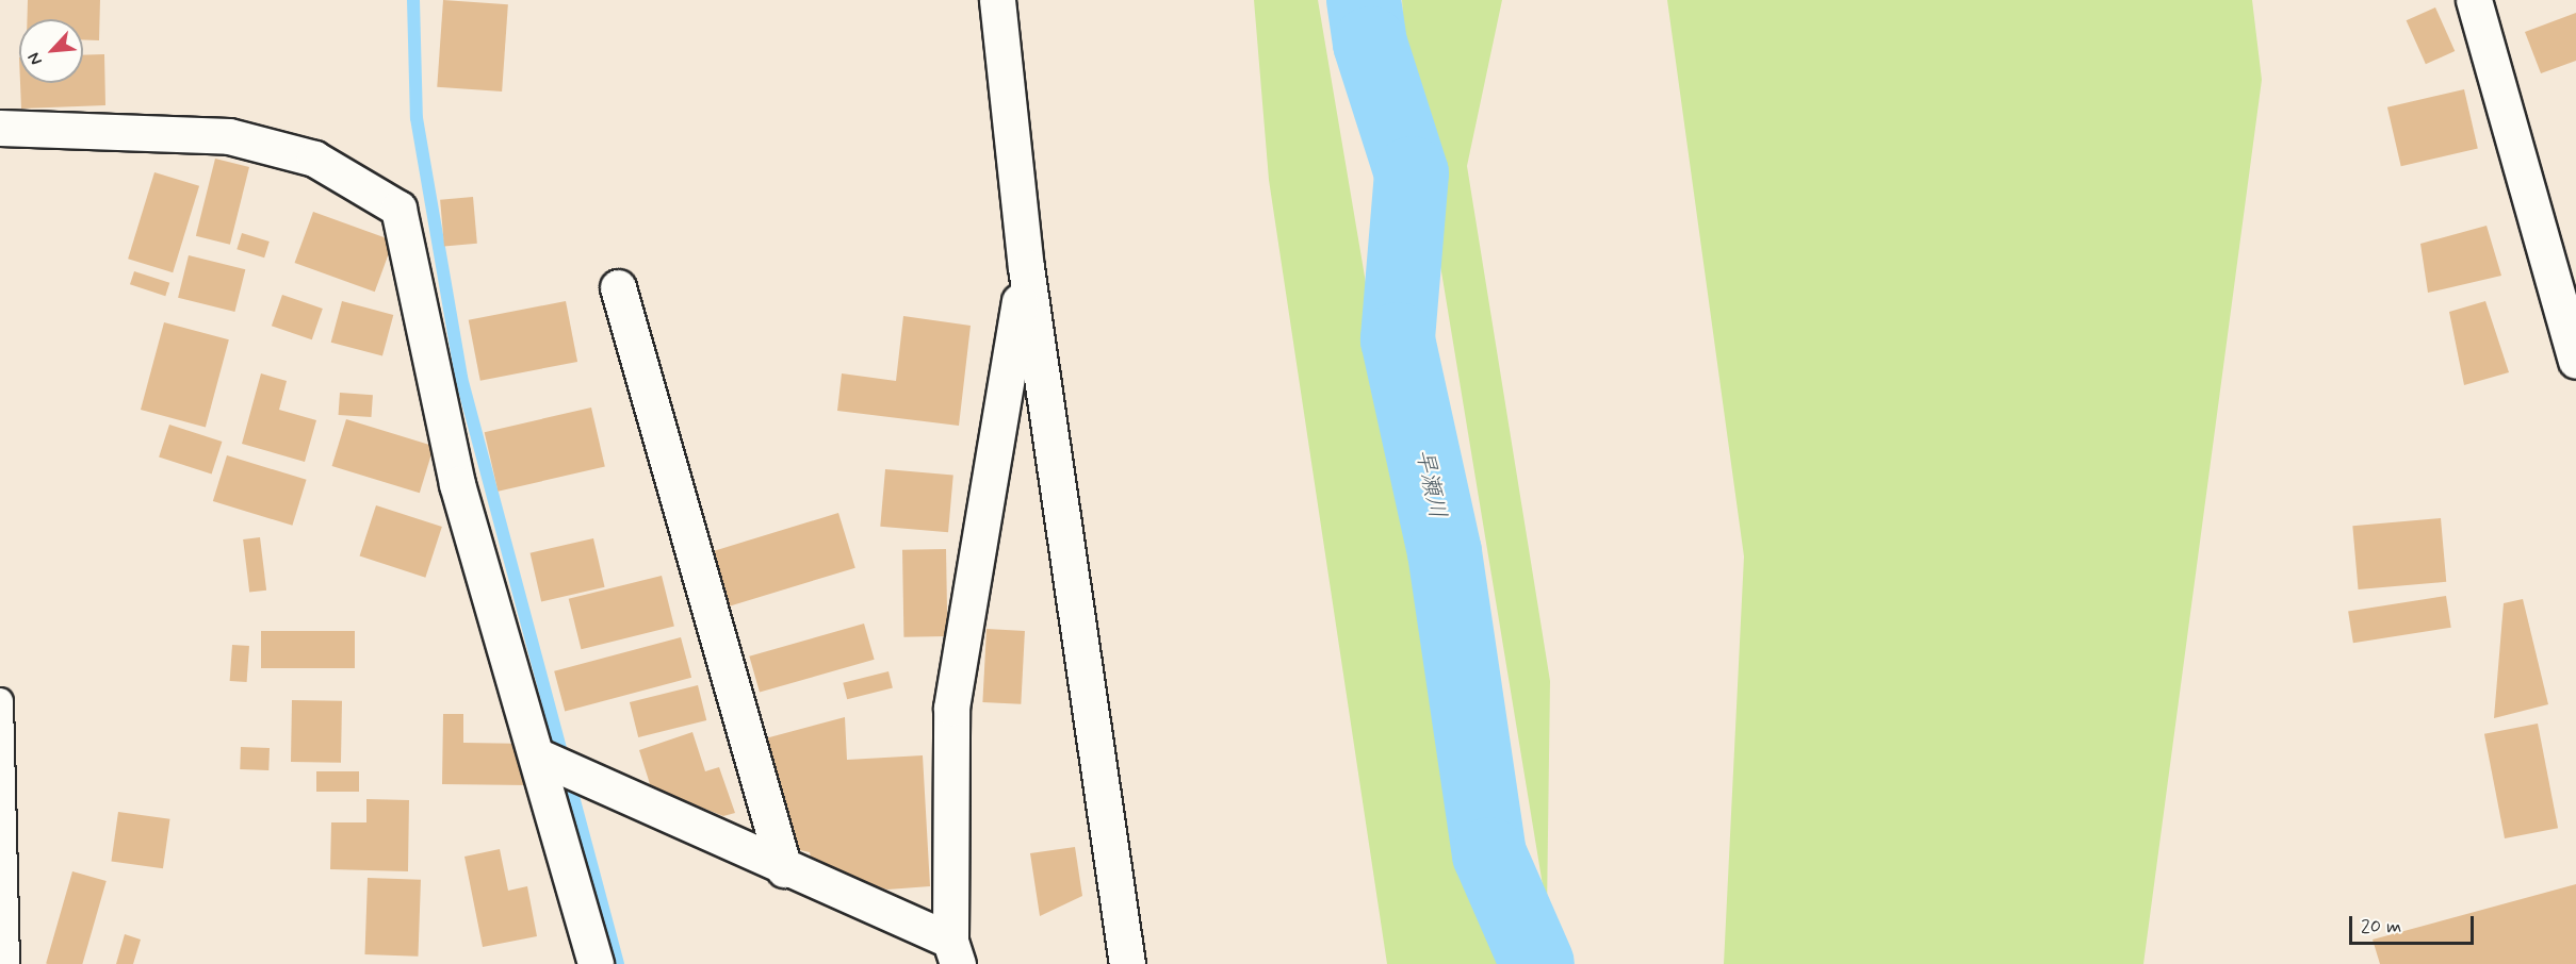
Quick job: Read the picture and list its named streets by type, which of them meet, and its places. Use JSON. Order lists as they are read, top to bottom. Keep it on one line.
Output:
{"water":["早瀬川"],"scale_bar":"20 m","north":"bottom left"}
